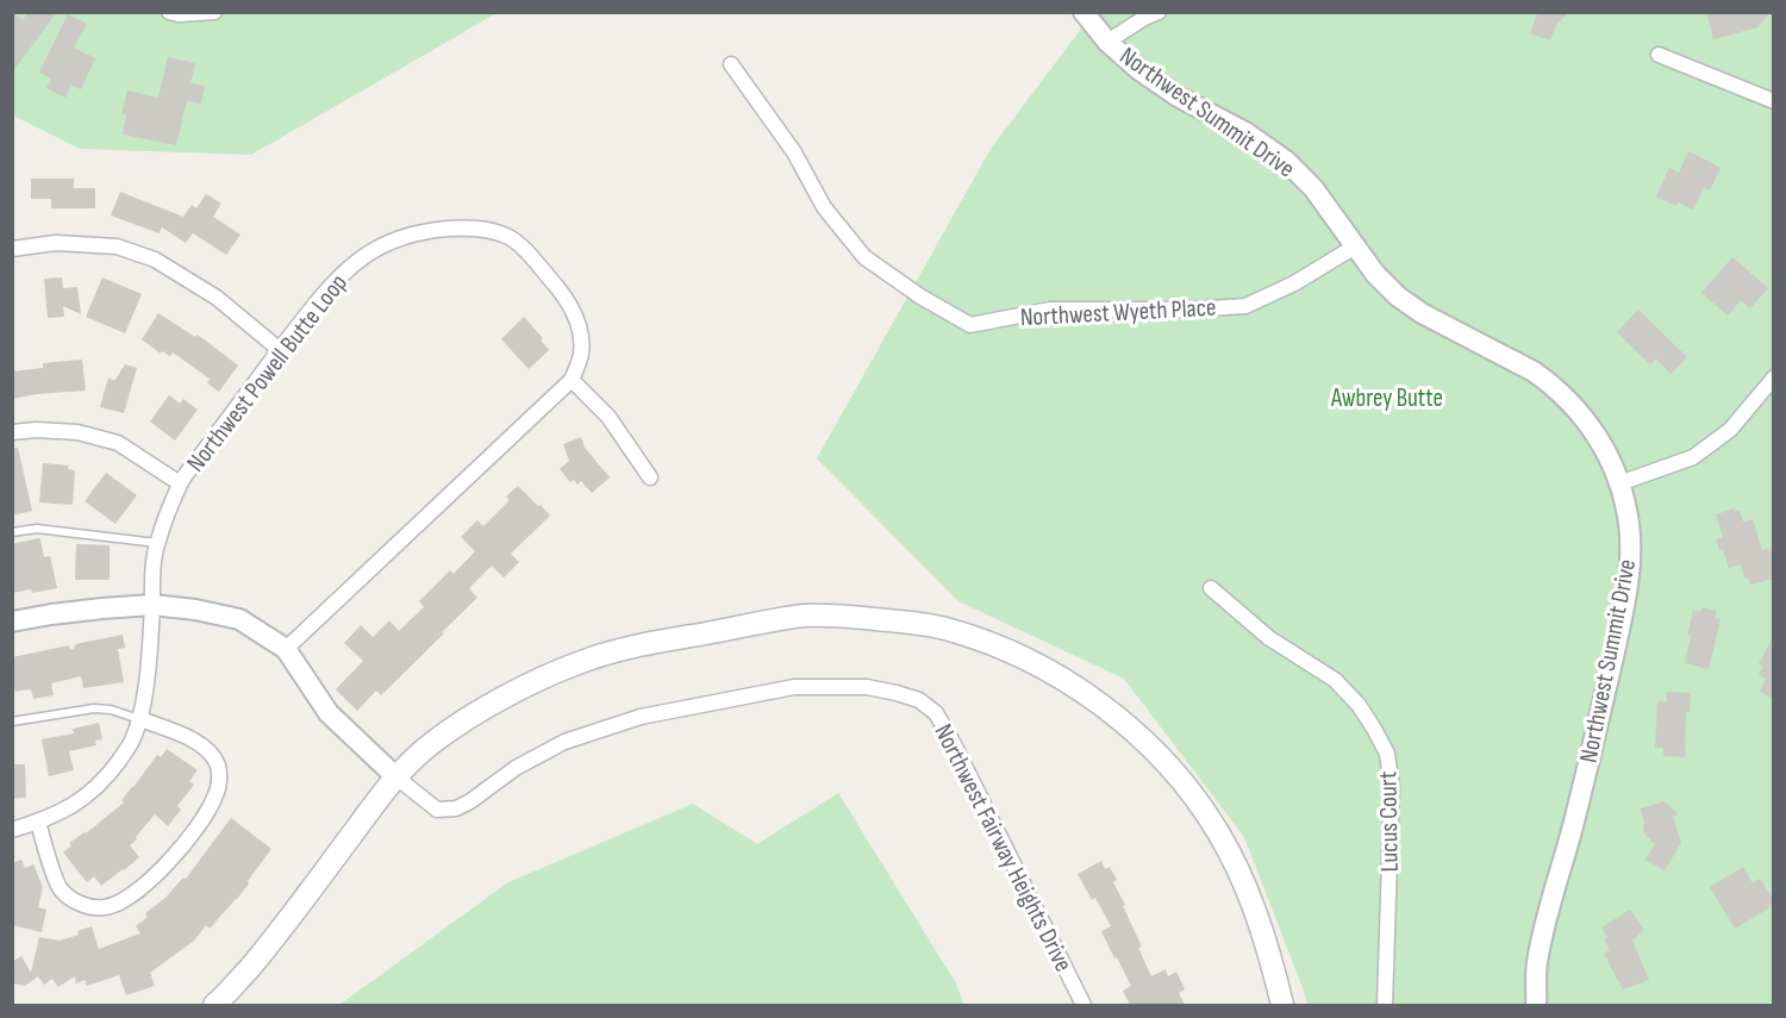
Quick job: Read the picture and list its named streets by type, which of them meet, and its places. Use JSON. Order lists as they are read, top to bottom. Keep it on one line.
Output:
{"streets":{"street":["Northwest Summit Drive","Northwest Wyeth Place","Northwest Powell Butte Loop","Lucus Court","Northwest Fairway Heights Drive"]},"crossings":[["Northwest Summit Drive","Northwest Wyeth Place"]],"parks":["Awbrey Butte"]}
